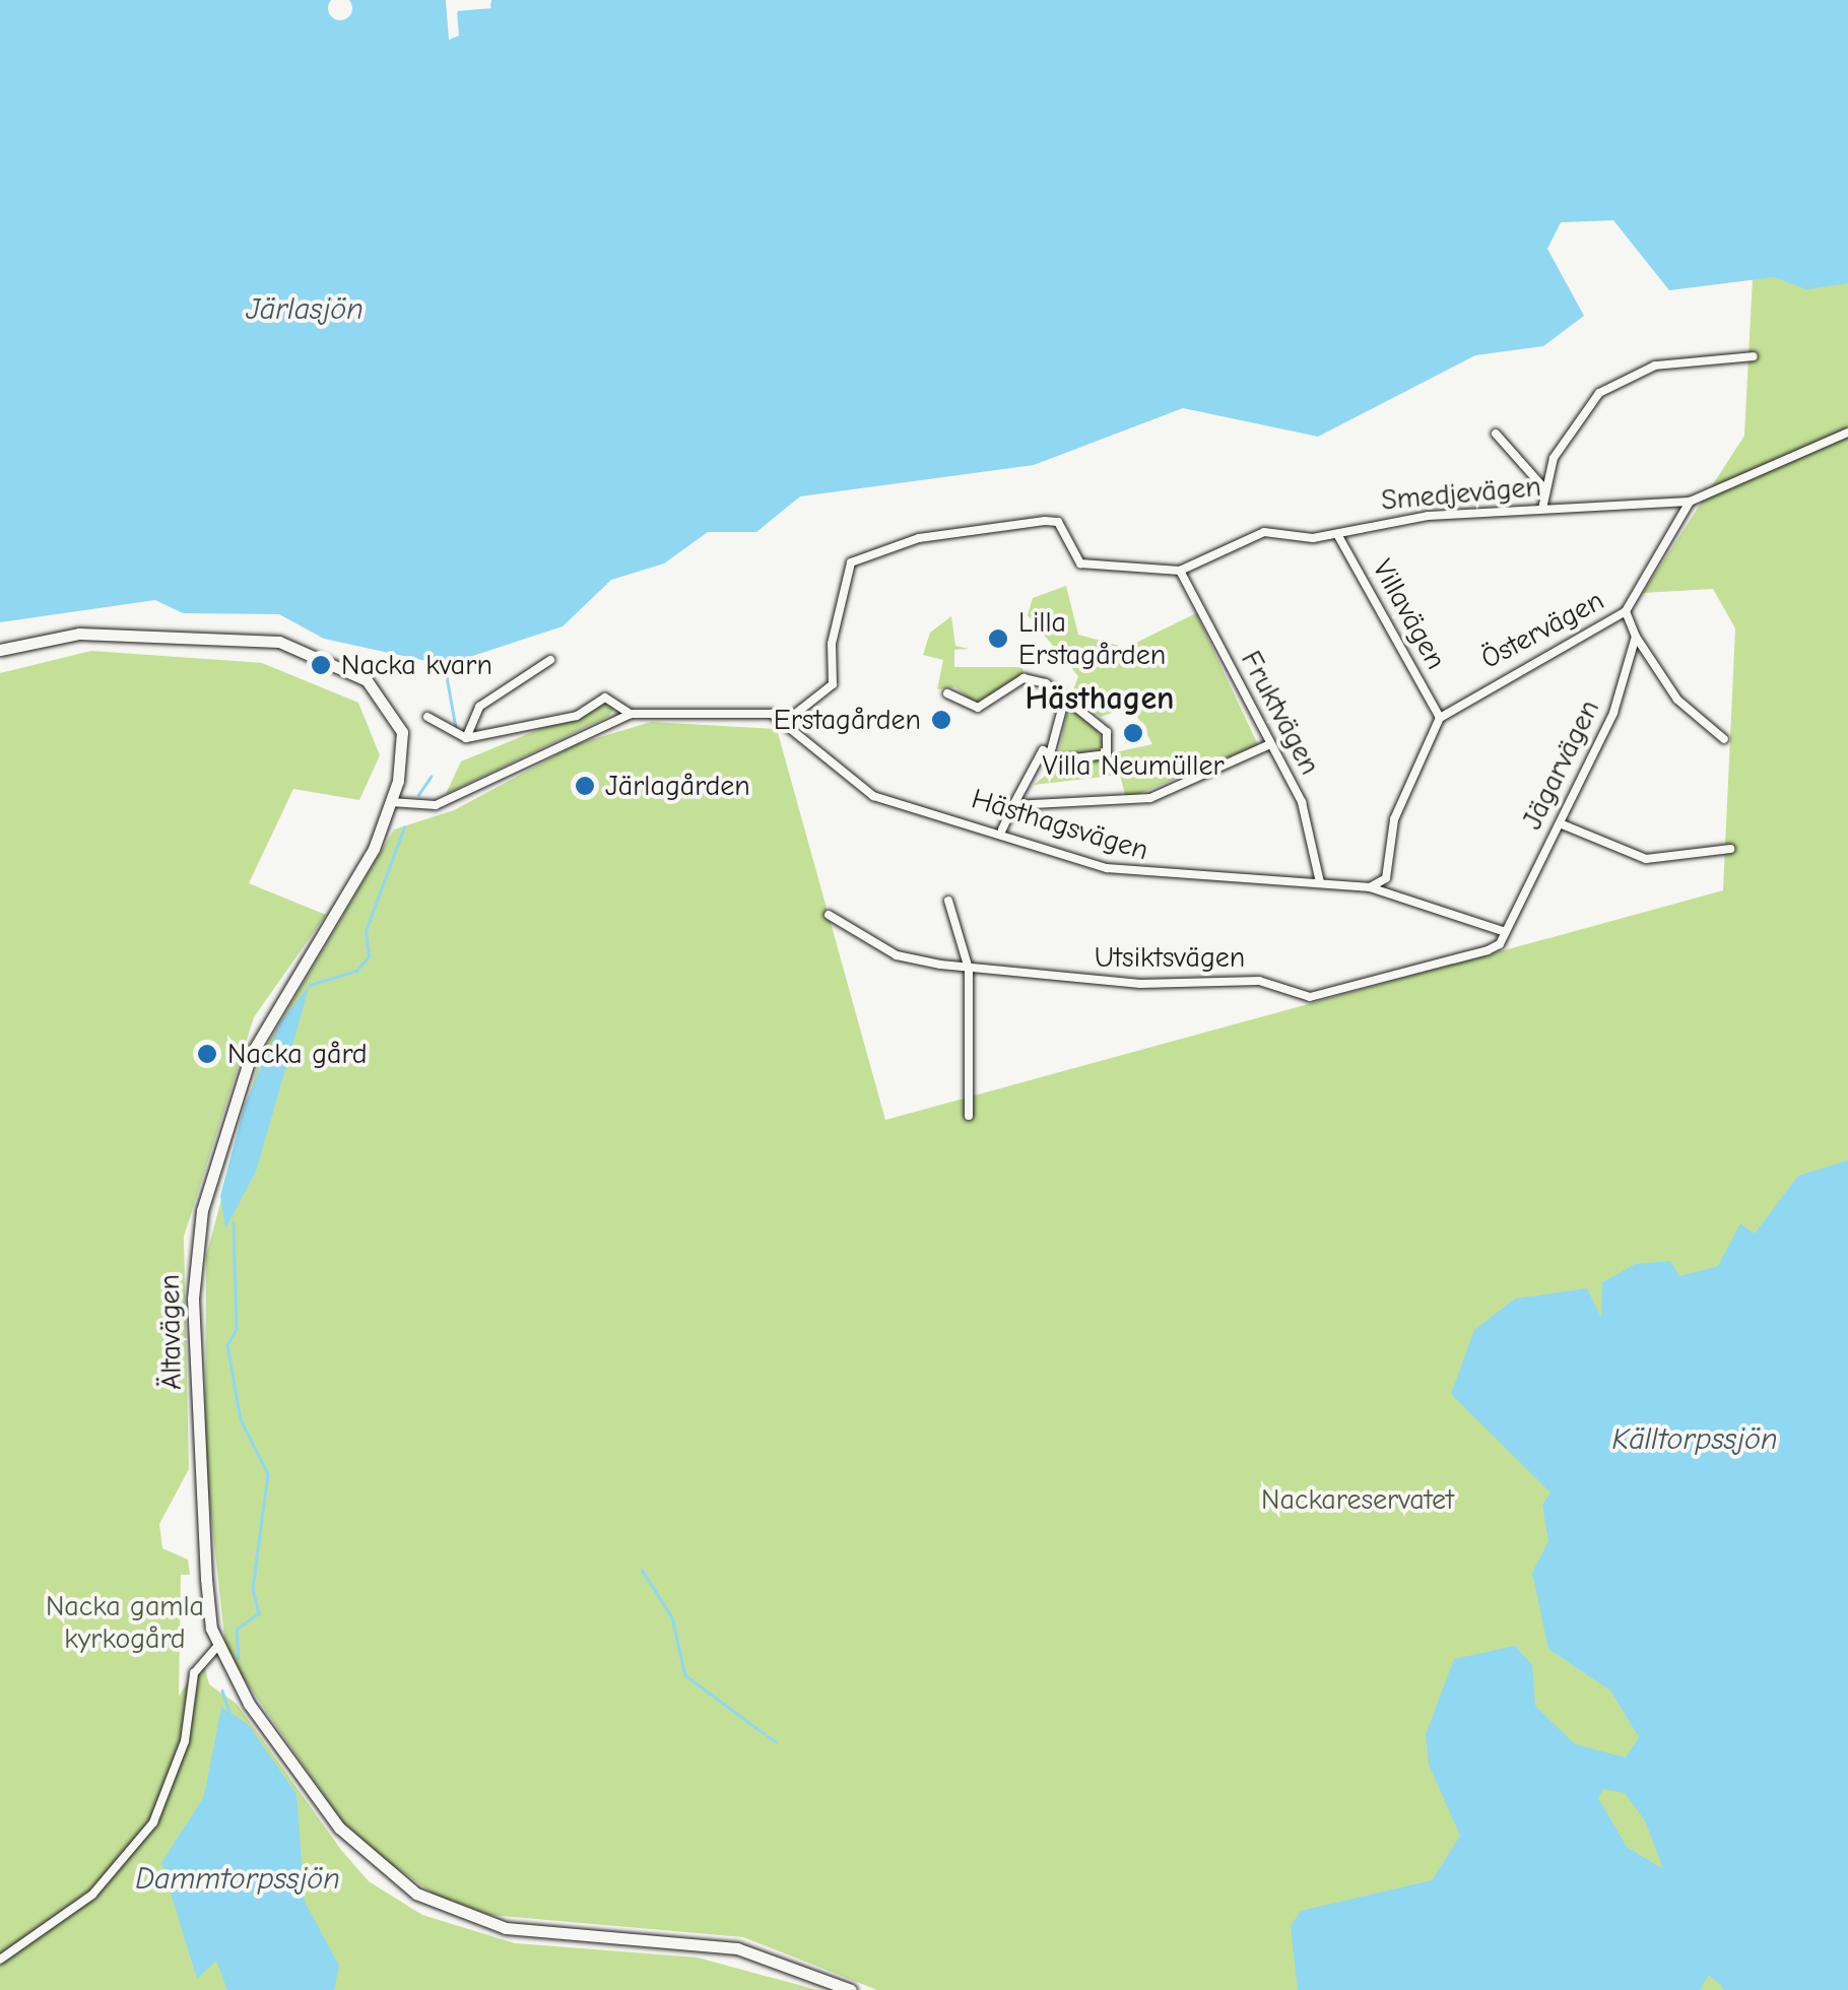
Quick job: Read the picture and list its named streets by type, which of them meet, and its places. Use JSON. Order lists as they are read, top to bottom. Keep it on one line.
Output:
{"streets":{"main road":["Ältavägen"],"street":["Smedjevägen","Villavägen","Östervägen","Fruktvägen","Jägarvägen","Hästhagsvägen","Utsiktsvägen"]},"crossings":[["Smedjevägen","Villavägen"],["Smedjevägen","Östervägen"],["Smedjevägen","Fruktvägen"],["Smedjevägen","Hästhagsvägen"],["Villavägen","Östervägen"],["Fruktvägen","Hästhagsvägen"],["Jägarvägen","Hästhagsvägen"],["Jägarvägen","Utsiktsvägen"],["Hästhagsvägen","Utsiktsvägen"]],"districts":["Hästhagen"],"water":["Järlasjön","Källtorpssjön","Dammtorpssjön"],"parks":["Nackareservatet","Nacka gamla kyrkogård"],"places":["Lilla Erstagården","Nacka kvarn","Erstagården","Villa Neumüller","Järlagården","Nacka gård"]}
